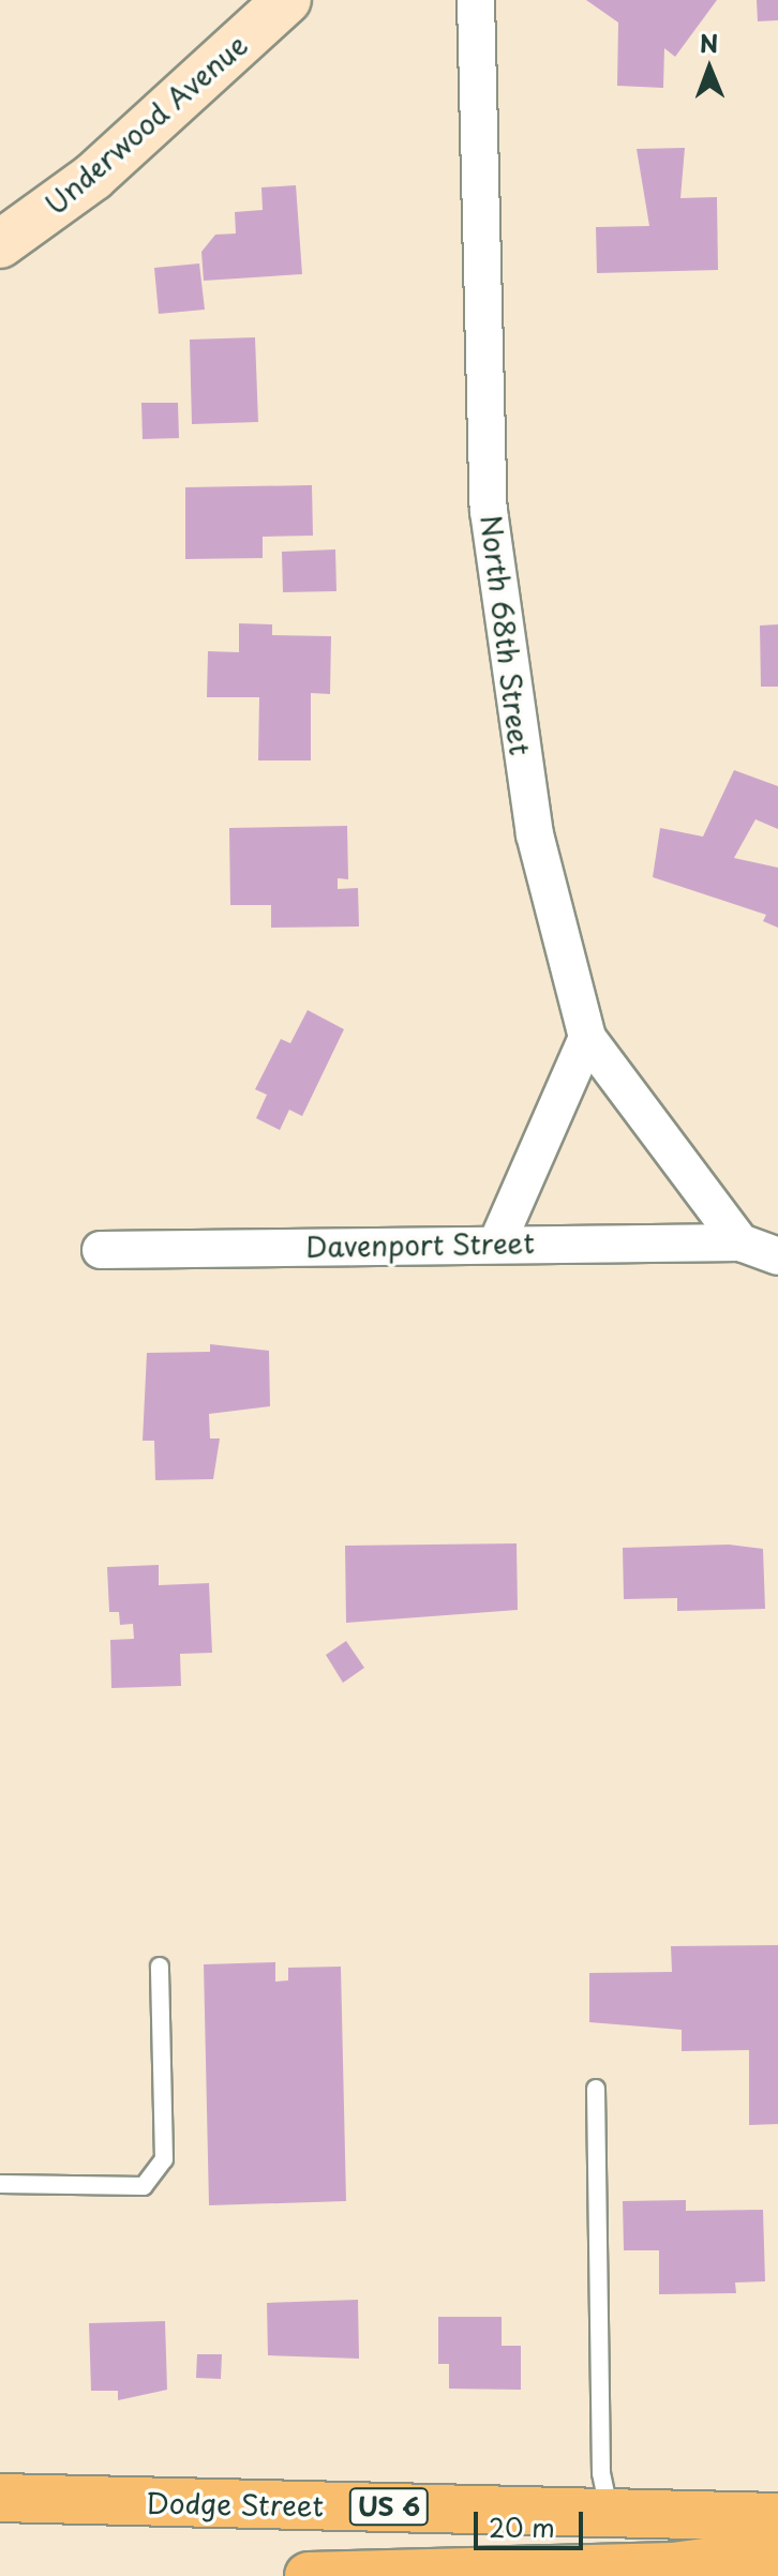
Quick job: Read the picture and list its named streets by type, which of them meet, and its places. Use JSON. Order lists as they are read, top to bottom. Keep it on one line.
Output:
{"streets":{"highway":["Dodge Street","US 6"],"main road":["Underwood Avenue"],"street":["North 68th Street","Davenport Street"]},"scale_bar":"20 m","north":"top"}
